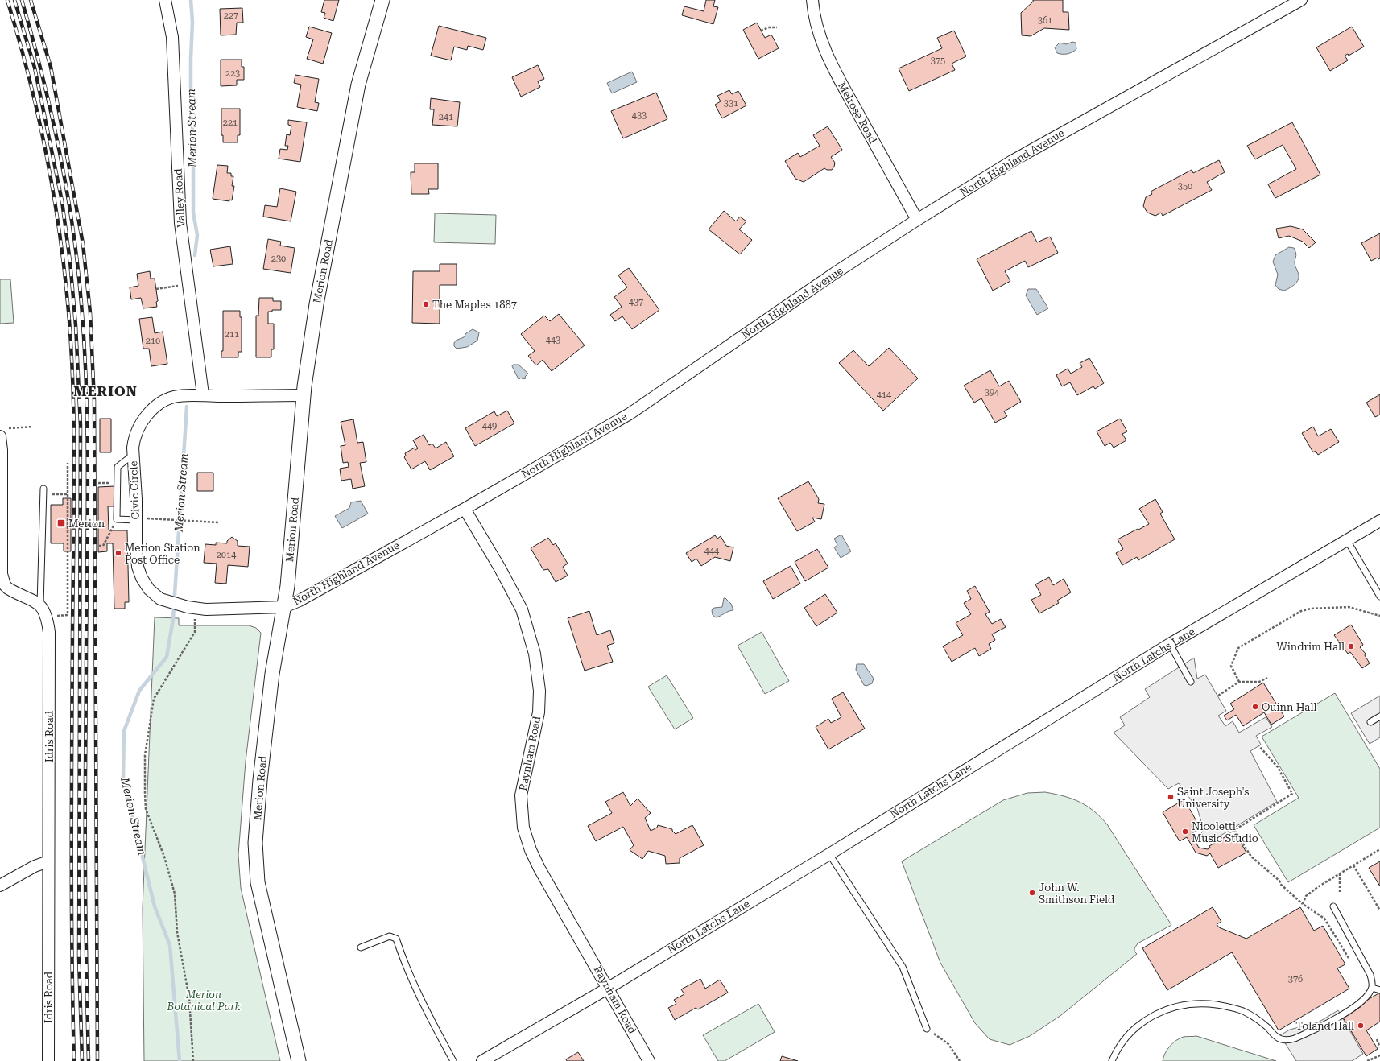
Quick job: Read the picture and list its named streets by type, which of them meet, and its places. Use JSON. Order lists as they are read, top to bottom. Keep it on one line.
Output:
{"streets":{"street":["Melrose Road","North Highland Avenue","Valley Road","Merion Road","Civic Circle","North Latchs Lane","Idris Road","Raynham Road"]},"crossings":[["Melrose Road","North Highland Avenue"],["North Highland Avenue","Merion Road"],["North Highland Avenue","Civic Circle"],["North Highland Avenue","Raynham Road"],["Valley Road","Civic Circle"],["Merion Road","Civic Circle"],["North Latchs Lane","Raynham Road"]],"districts":["MERION"],"water":["Merion Stream"],"parks":["Merion Botanical Park"],"places":{"other":["The Maples 1887","Merion Station Post Office","Windrim Hall","Quinn Hall","Saint Joseph's University","Nicoletti Music Studio","John W. Smithson Field","Toland Hall"],"transit":["Merion"]},"house_numbers":["227","361","375","223","331","433","241","221","350","230","437","211","443","210","394","414","449","444","2014","376"]}
